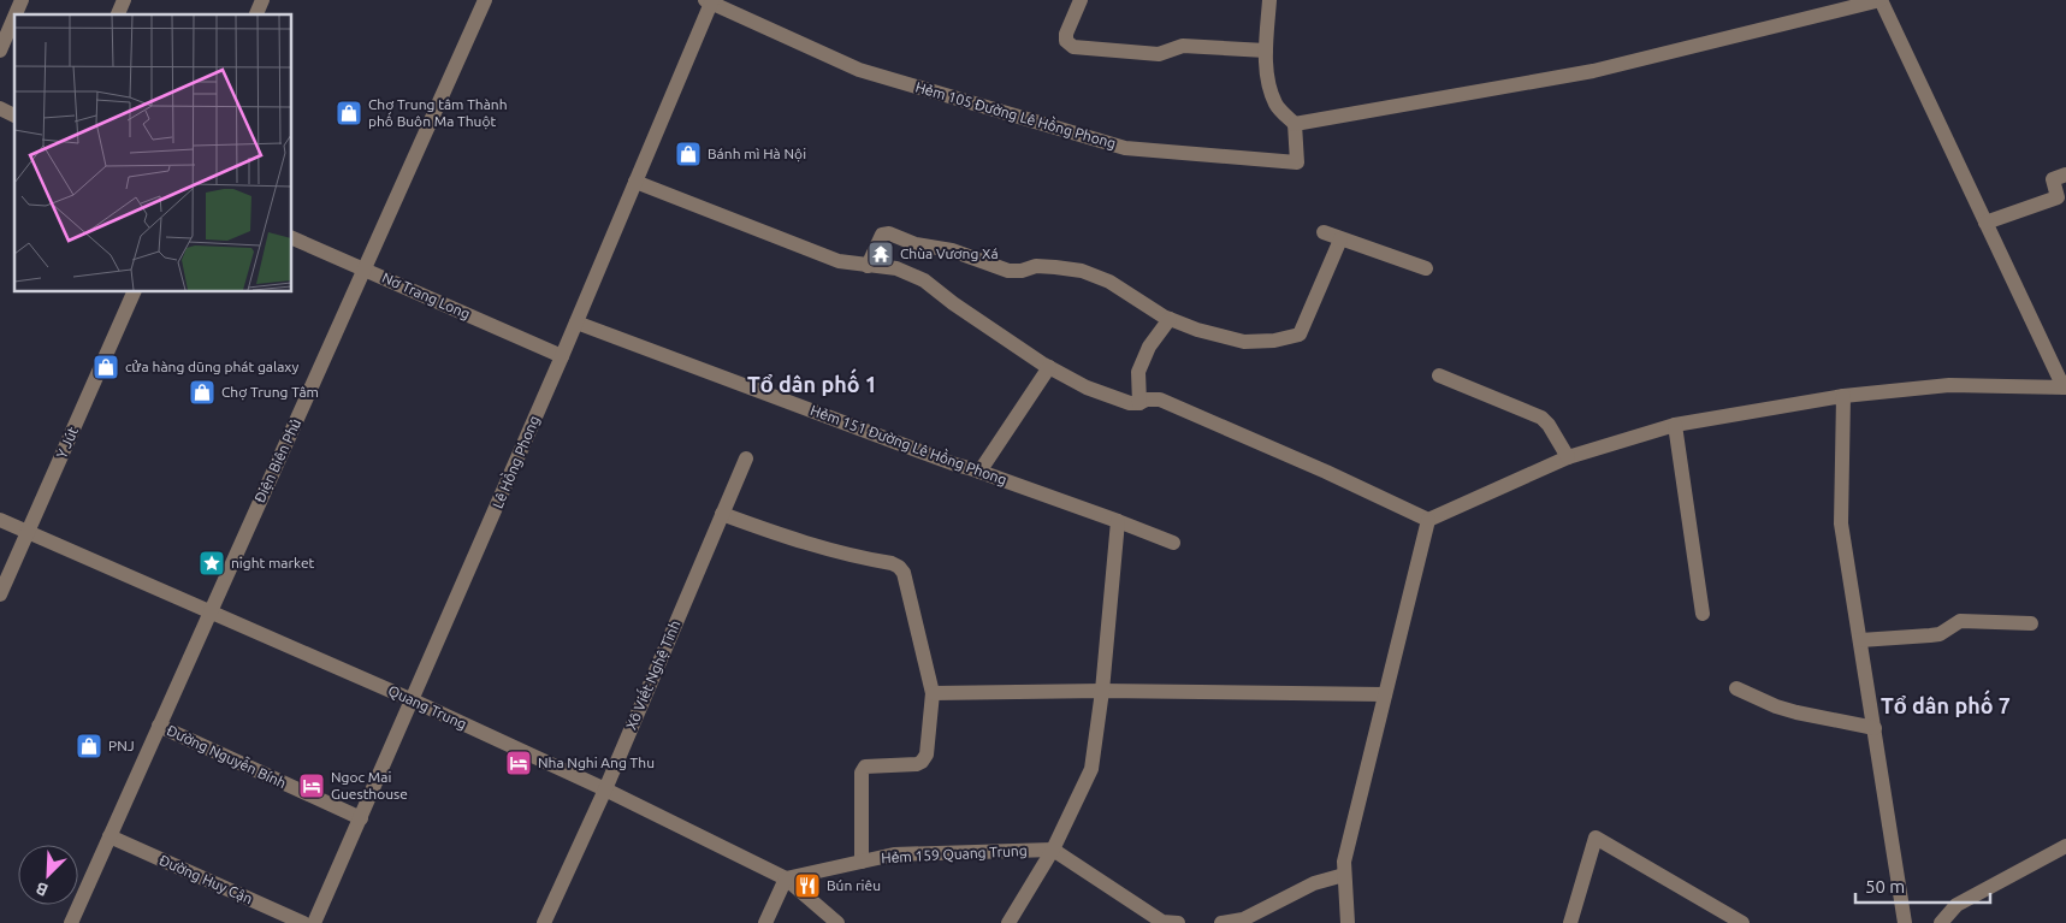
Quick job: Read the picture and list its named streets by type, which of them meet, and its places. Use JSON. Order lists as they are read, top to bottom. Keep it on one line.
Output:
{"streets":{"street":["Hẻm 105 Đường Lê Hồng Phong","Nơ Trang Long","Y Jút","Hẻm 151 Đường Lê Hồng Phong","Điện Biên Phủ","Lê Hồng Phong","Xô Viết Nghệ Tĩnh","Quang Trung","Đường Nguyễn Bính","Hẻm 159 Quang Trung","Đường Huy Cận"]},"crossings":[["Hẻm 105 Đường Lê Hồng Phong","Lê Hồng Phong"],["Nơ Trang Long","Điện Biên Phủ"],["Nơ Trang Long","Lê Hồng Phong"],["Y Jút","Quang Trung"],["Hẻm 151 Đường Lê Hồng Phong","Lê Hồng Phong"],["Điện Biên Phủ","Quang Trung"],["Điện Biên Phủ","Đường Nguyễn Bính"],["Điện Biên Phủ","Đường Huy Cận"],["Lê Hồng Phong","Quang Trung"],["Lê Hồng Phong","Đường Nguyễn Bính"],["Xô Viết Nghệ Tĩnh","Quang Trung"],["Quang Trung","Hẻm 159 Quang Trung"]],"districts":["Tổ dân phố 1","Tổ dân phố 7"],"places":{"shop":["Chợ Trung tâm Thành phố Buôn Ma Thuột","Bánh mì Hà Nội","cửa hàng dũng phát galaxy","Chợ Trung Tâm","PNJ"],"temple":["Chùa Vương Xá"],"place":["night market"],"hotel":["Nha Nghi Ang Thu","Ngoc Mai Guesthouse"],"restaurant":["Bún riêu"]},"scale_bar":"50 m","north":"bottom left"}
